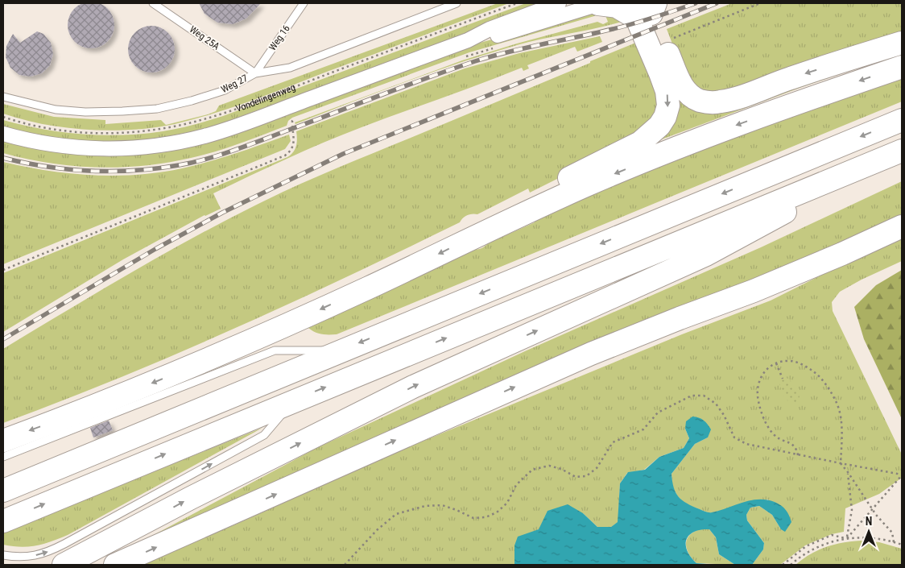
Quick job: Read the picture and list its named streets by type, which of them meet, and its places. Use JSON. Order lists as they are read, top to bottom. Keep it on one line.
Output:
{"streets":{"street":["Vondelingenweg"],"lane":["Weg 25A","Weg 16","Weg 27"]},"crossings":[["Weg 25A","Weg 16"],["Weg 25A","Weg 27"],["Weg 16","Weg 27"]],"north":"top"}
